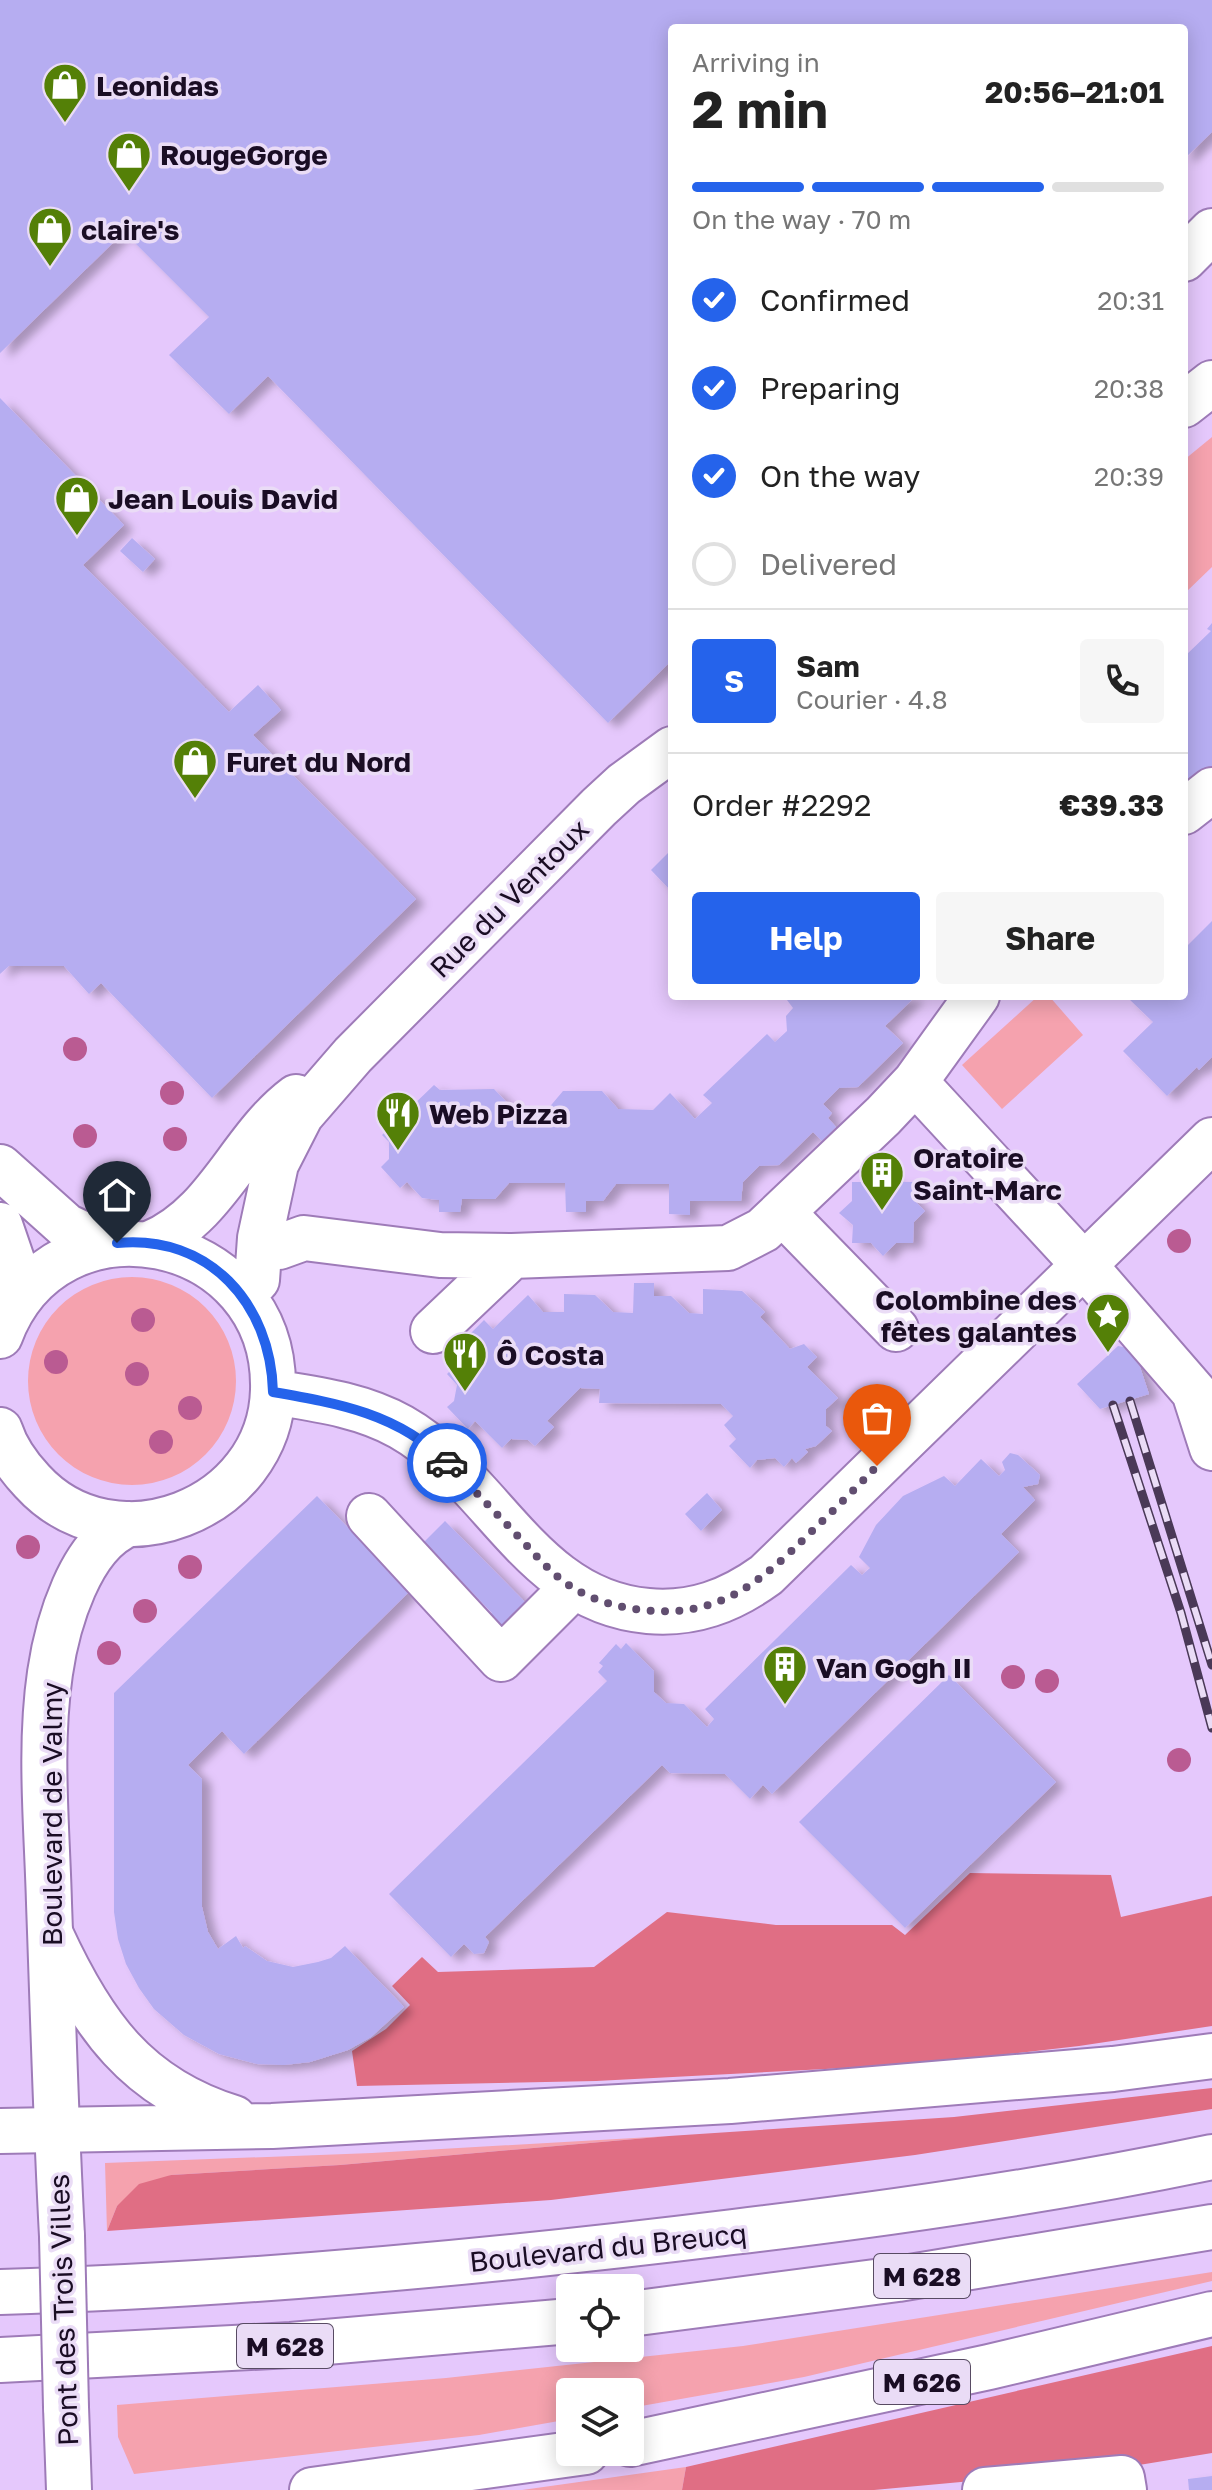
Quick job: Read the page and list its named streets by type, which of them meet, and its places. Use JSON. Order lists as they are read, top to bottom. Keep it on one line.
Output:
{"streets":{"main road":["Rue du Ventoux","Boulevard de Valmy","Boulevard du Breucq","M 628","Pont des Trois Villes","M 626"]},"crossings":[["Rue du Ventoux","Boulevard de Valmy"],["Boulevard de Valmy","Pont des Trois Villes"]],"places":{"shop":["Leonidas","RougeGorge","claire's","Jean Louis David","Furet du Nord"],"restaurant":["Web Pizza","Ô Costa"],"building":["Oratoire Saint-Marc","Van Gogh II"],"place":["Colombine des fêtes galantes"]},"page":{"heading":["2 min","Arriving in","20:56–21:01"],"panel":["Sam","Courier · 4.8","Order #2292","€39.33"],"bar":"On the way · 70 m","list":[["Confirmed","20:31"],["Preparing","20:38"],["On the way","20:39"],"Delivered"],"round":"S","buttons":["Help","Share"]}}
